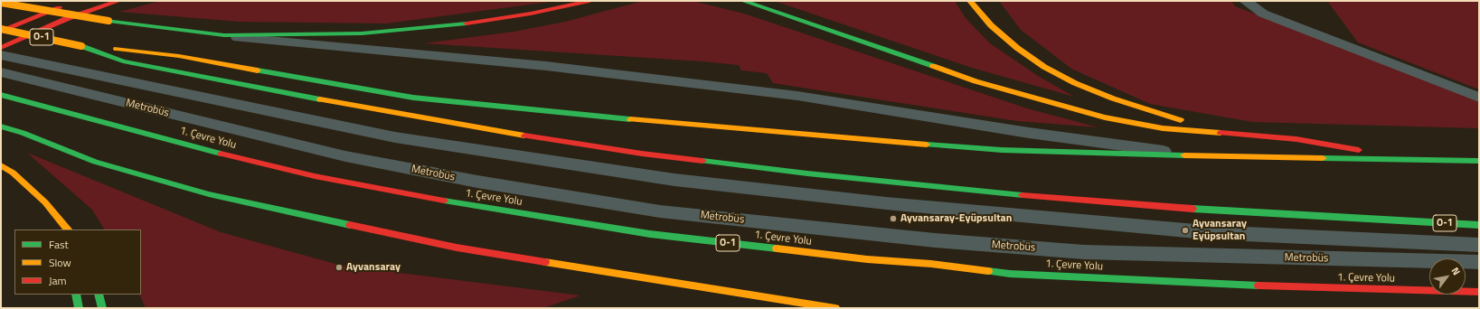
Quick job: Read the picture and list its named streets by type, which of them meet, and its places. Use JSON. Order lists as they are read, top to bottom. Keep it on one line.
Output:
{"streets":{"main road":["O-1","1. Çevre Yolu"],"lane":["Metrobüs"]},"places":["Ayvansaray-Eyüpsultan","Ayvansaray Eyüpsultan","Ayvansaray"],"legend":["Fast","Slow","Jam"],"north":"top right"}
